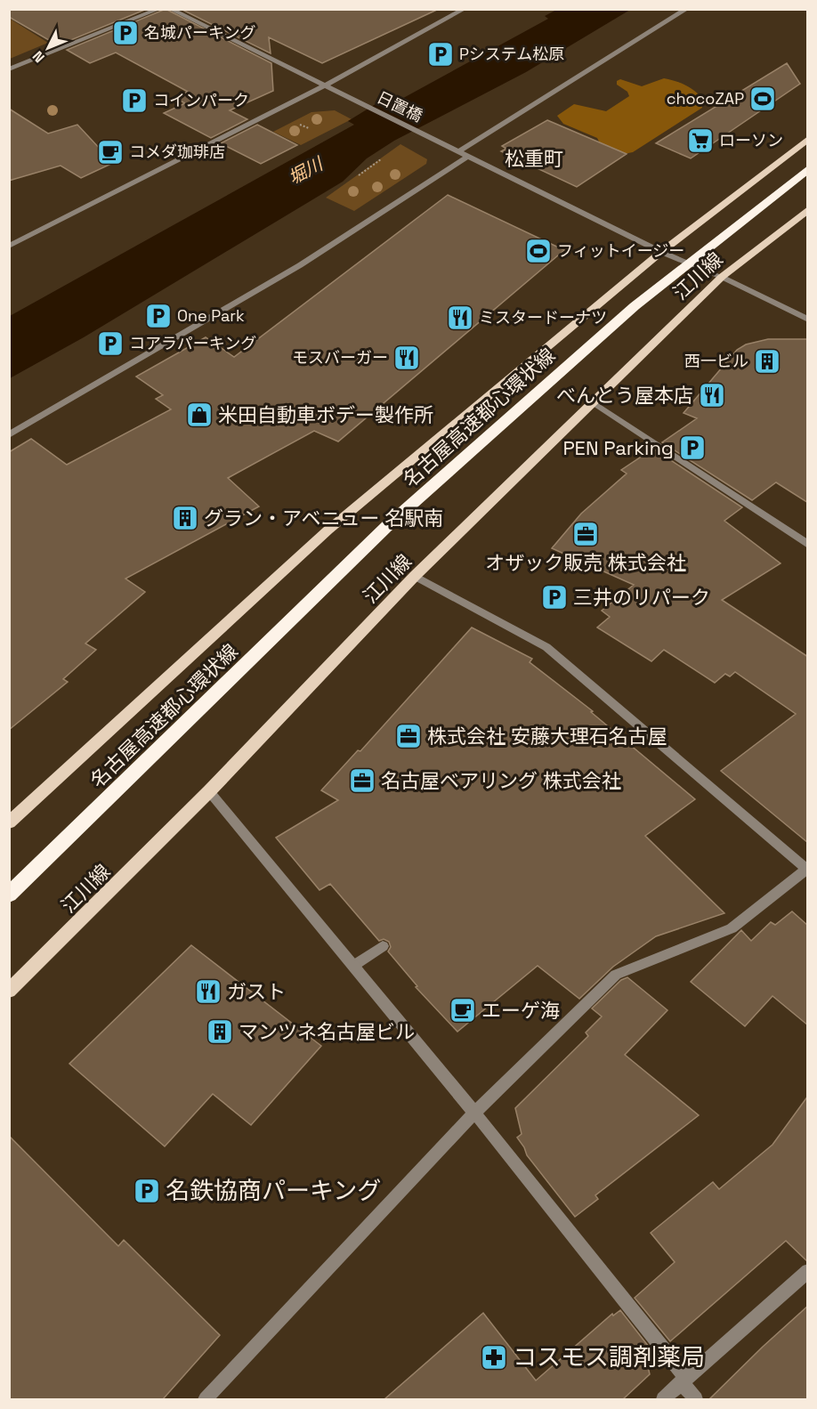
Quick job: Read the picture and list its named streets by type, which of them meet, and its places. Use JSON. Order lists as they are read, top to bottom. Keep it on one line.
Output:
{"streets":{"highway":["名古屋高速都心環状線"],"main road":["江川線"],"street":["日置橋"]},"crossings":[["日置橋","江川線"]],"districts":["松重町"],"water":["堀川"],"places":{"parking":["名城パーキング","Pシステム松原","コインパーク","One Park","コアラパーキング","PEN Parking","三井のリパーク","名鉄協商パーキング"],"sports":["chocoZAP","フィットイージー"],"supermarket":["ローソン"],"cafe":["コメダ珈琲店","エーゲ海"],"restaurant":["ミスタードーナツ","モスバーガー","べんとう屋本店","ガスト"],"building":["西一ビル","グラン・アベニュー 名駅南","マンツネ名古屋ビル"],"shop":["米田自動車ボデー製作所"],"office":["オザック販売 株式会社","株式会社 安藤大理石名古屋","名古屋ベアリング 株式会社"],"pharmacy":["コスモス調剤薬局"]},"north":"bottom left"}
